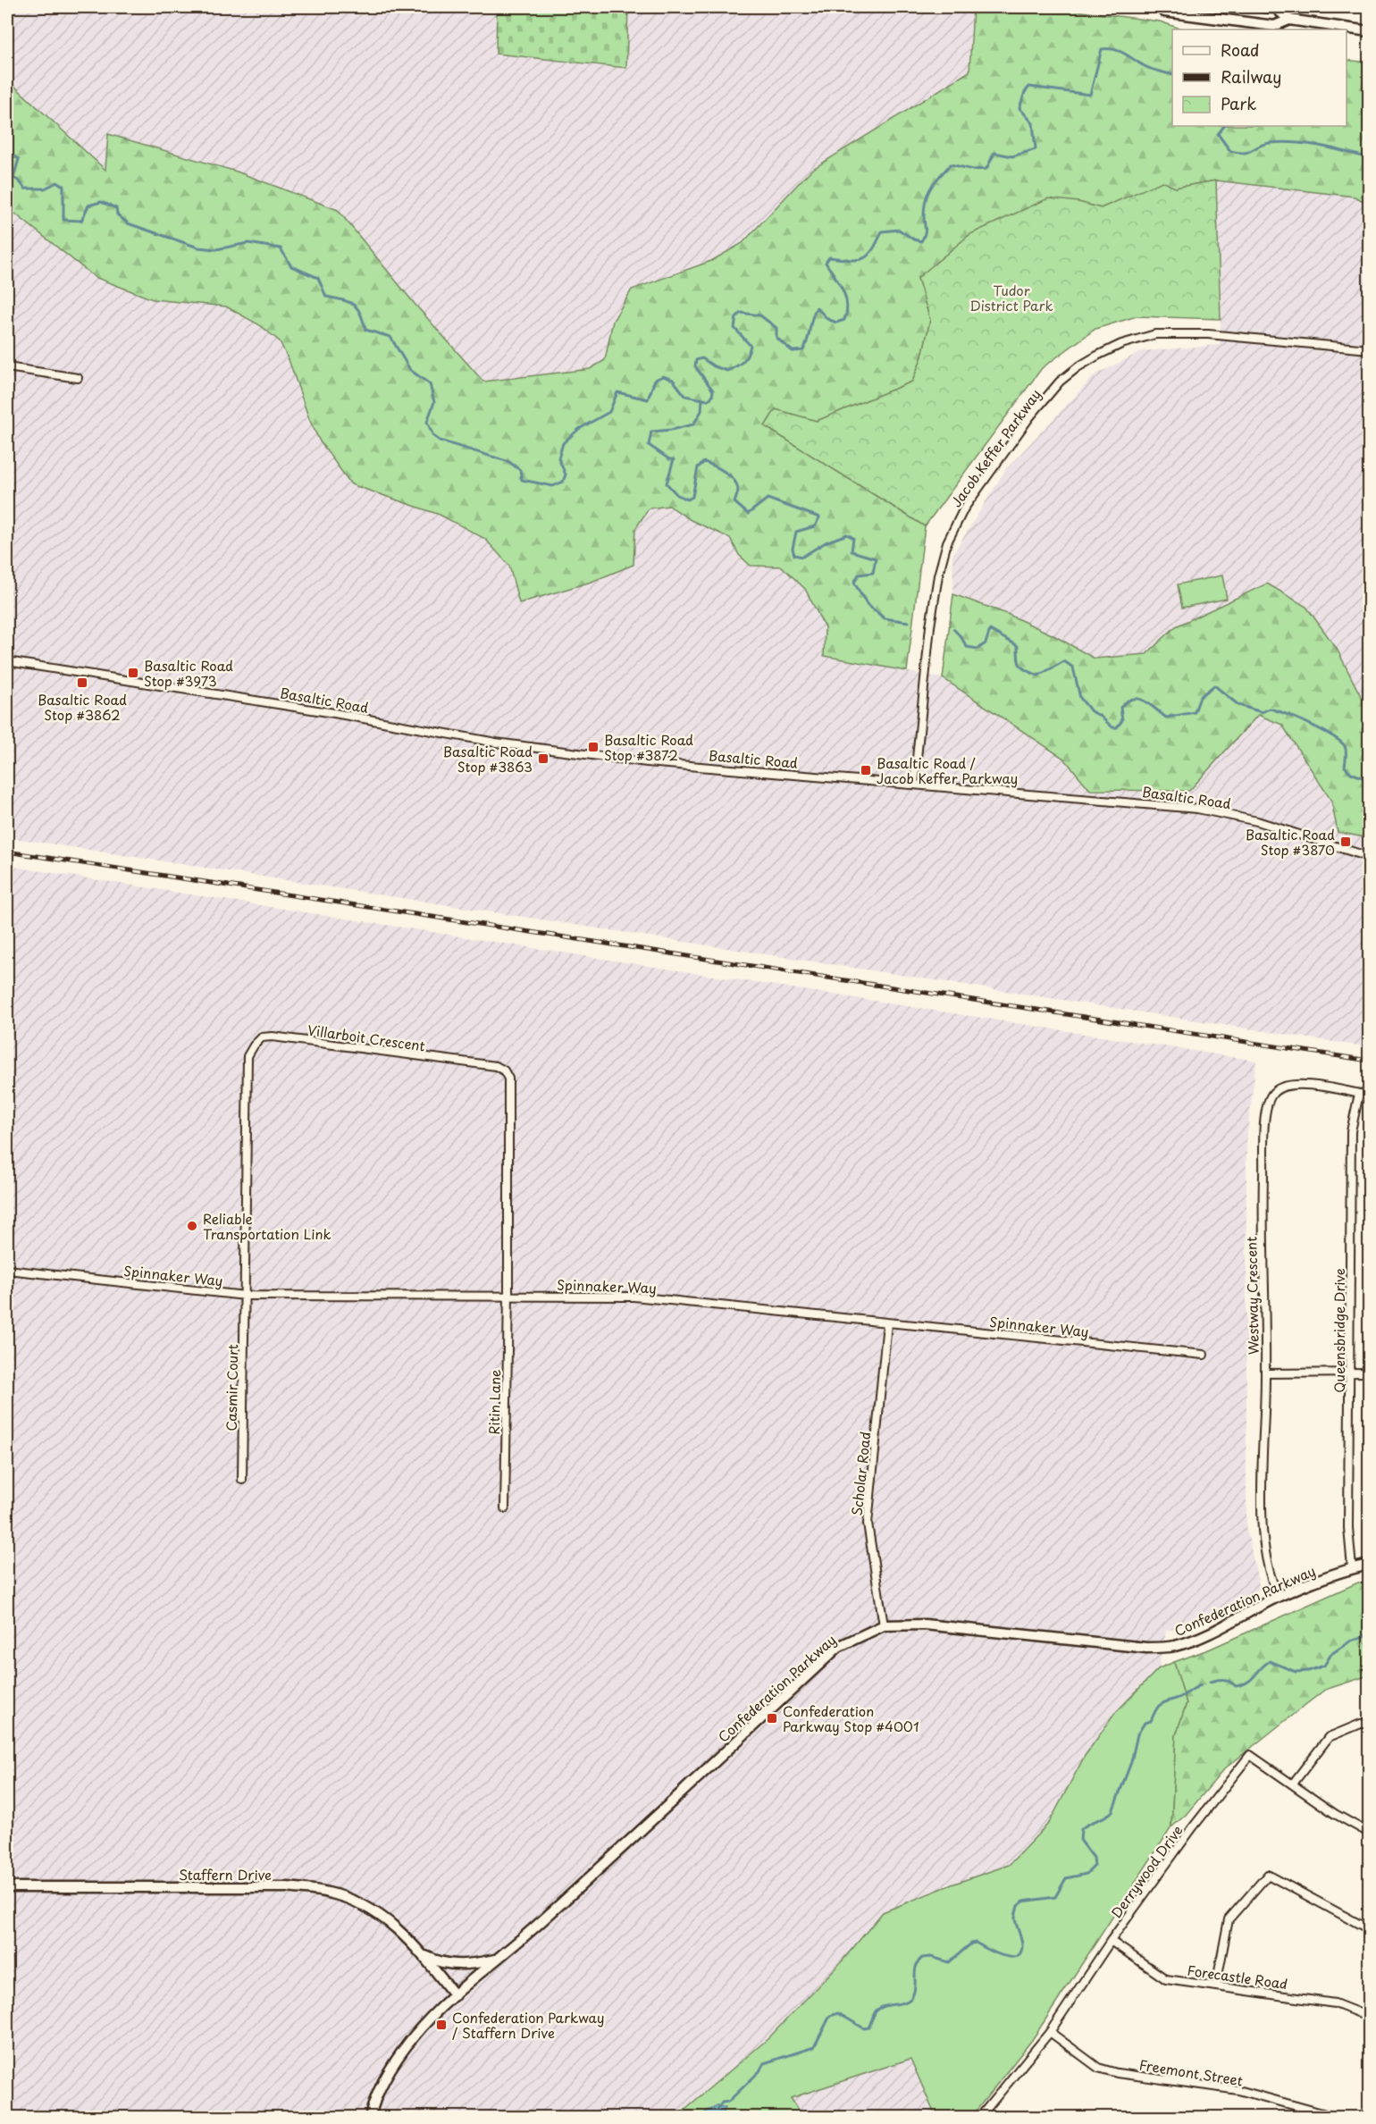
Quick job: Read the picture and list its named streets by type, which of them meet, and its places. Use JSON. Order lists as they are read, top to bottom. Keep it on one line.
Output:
{"streets":{"street":["Jacob Keffer Parkway","Basaltic Road","Villarboit Crescent","Spinnaker Way","Westway Crescent","Queensbridge Drive","Casmir Court","Ritin Lane","Scholar Road","Confederation Parkway","Derrywood Drive","Staffern Drive","Forecastle Road","Freemont Street"]},"crossings":[["Jacob Keffer Parkway","Basaltic Road"],["Villarboit Crescent","Spinnaker Way"],["Villarboit Crescent","Casmir Court"],["Villarboit Crescent","Ritin Lane"],["Spinnaker Way","Casmir Court"],["Spinnaker Way","Ritin Lane"],["Spinnaker Way","Scholar Road"],["Westway Crescent","Queensbridge Drive"],["Westway Crescent","Confederation Parkway"],["Queensbridge Drive","Confederation Parkway"],["Scholar Road","Confederation Parkway"],["Confederation Parkway","Staffern Drive"],["Derrywood Drive","Forecastle Road"],["Derrywood Drive","Freemont Street"]],"parks":["Tudor District Park"],"places":{"transit":["Basaltic Road Stop #3973","Basaltic Road Stop #3862","Basaltic Road Stop #3872","Basaltic Road Stop #3863","Basaltic Road / Jacob Keffer Parkway","Basaltic Road Stop #3870","Confederation Parkway Stop #4001","Confederation Parkway / Staffern Drive"],"other":["Reliable Transportation Link"]},"legend":["Road","Railway","Park"]}
